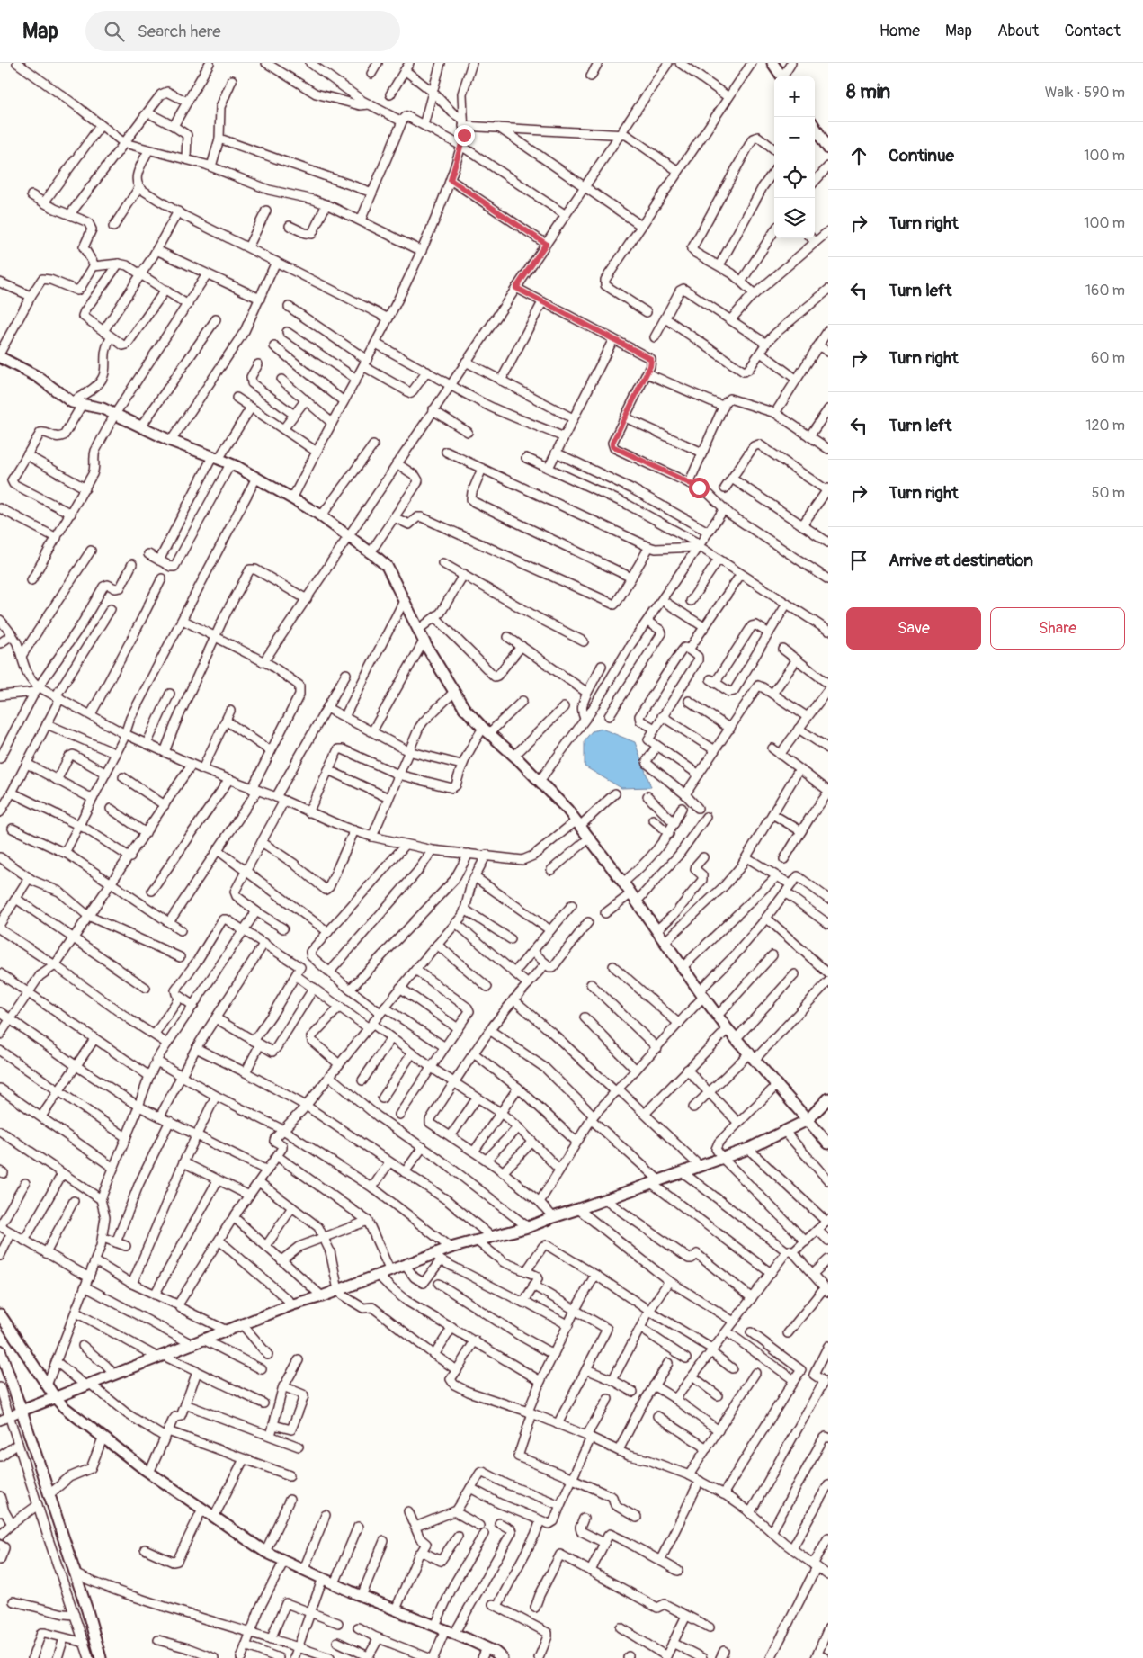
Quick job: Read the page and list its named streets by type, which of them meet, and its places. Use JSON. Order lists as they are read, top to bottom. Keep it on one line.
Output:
{"page":{"header":"Map","search":"Search here","nav":["Home","Map","About","Contact"],"heading":["8 min","Walk · 590 m"],"map_buttons":["+","−"],"list":[["Continue","100 m"],["Turn right","100 m"],["Turn left","160 m"],["Turn right","60 m"],["Turn left","120 m"],["Turn right","50 m"],"Arrive at destination"],"buttons":["Save","Share"]}}
